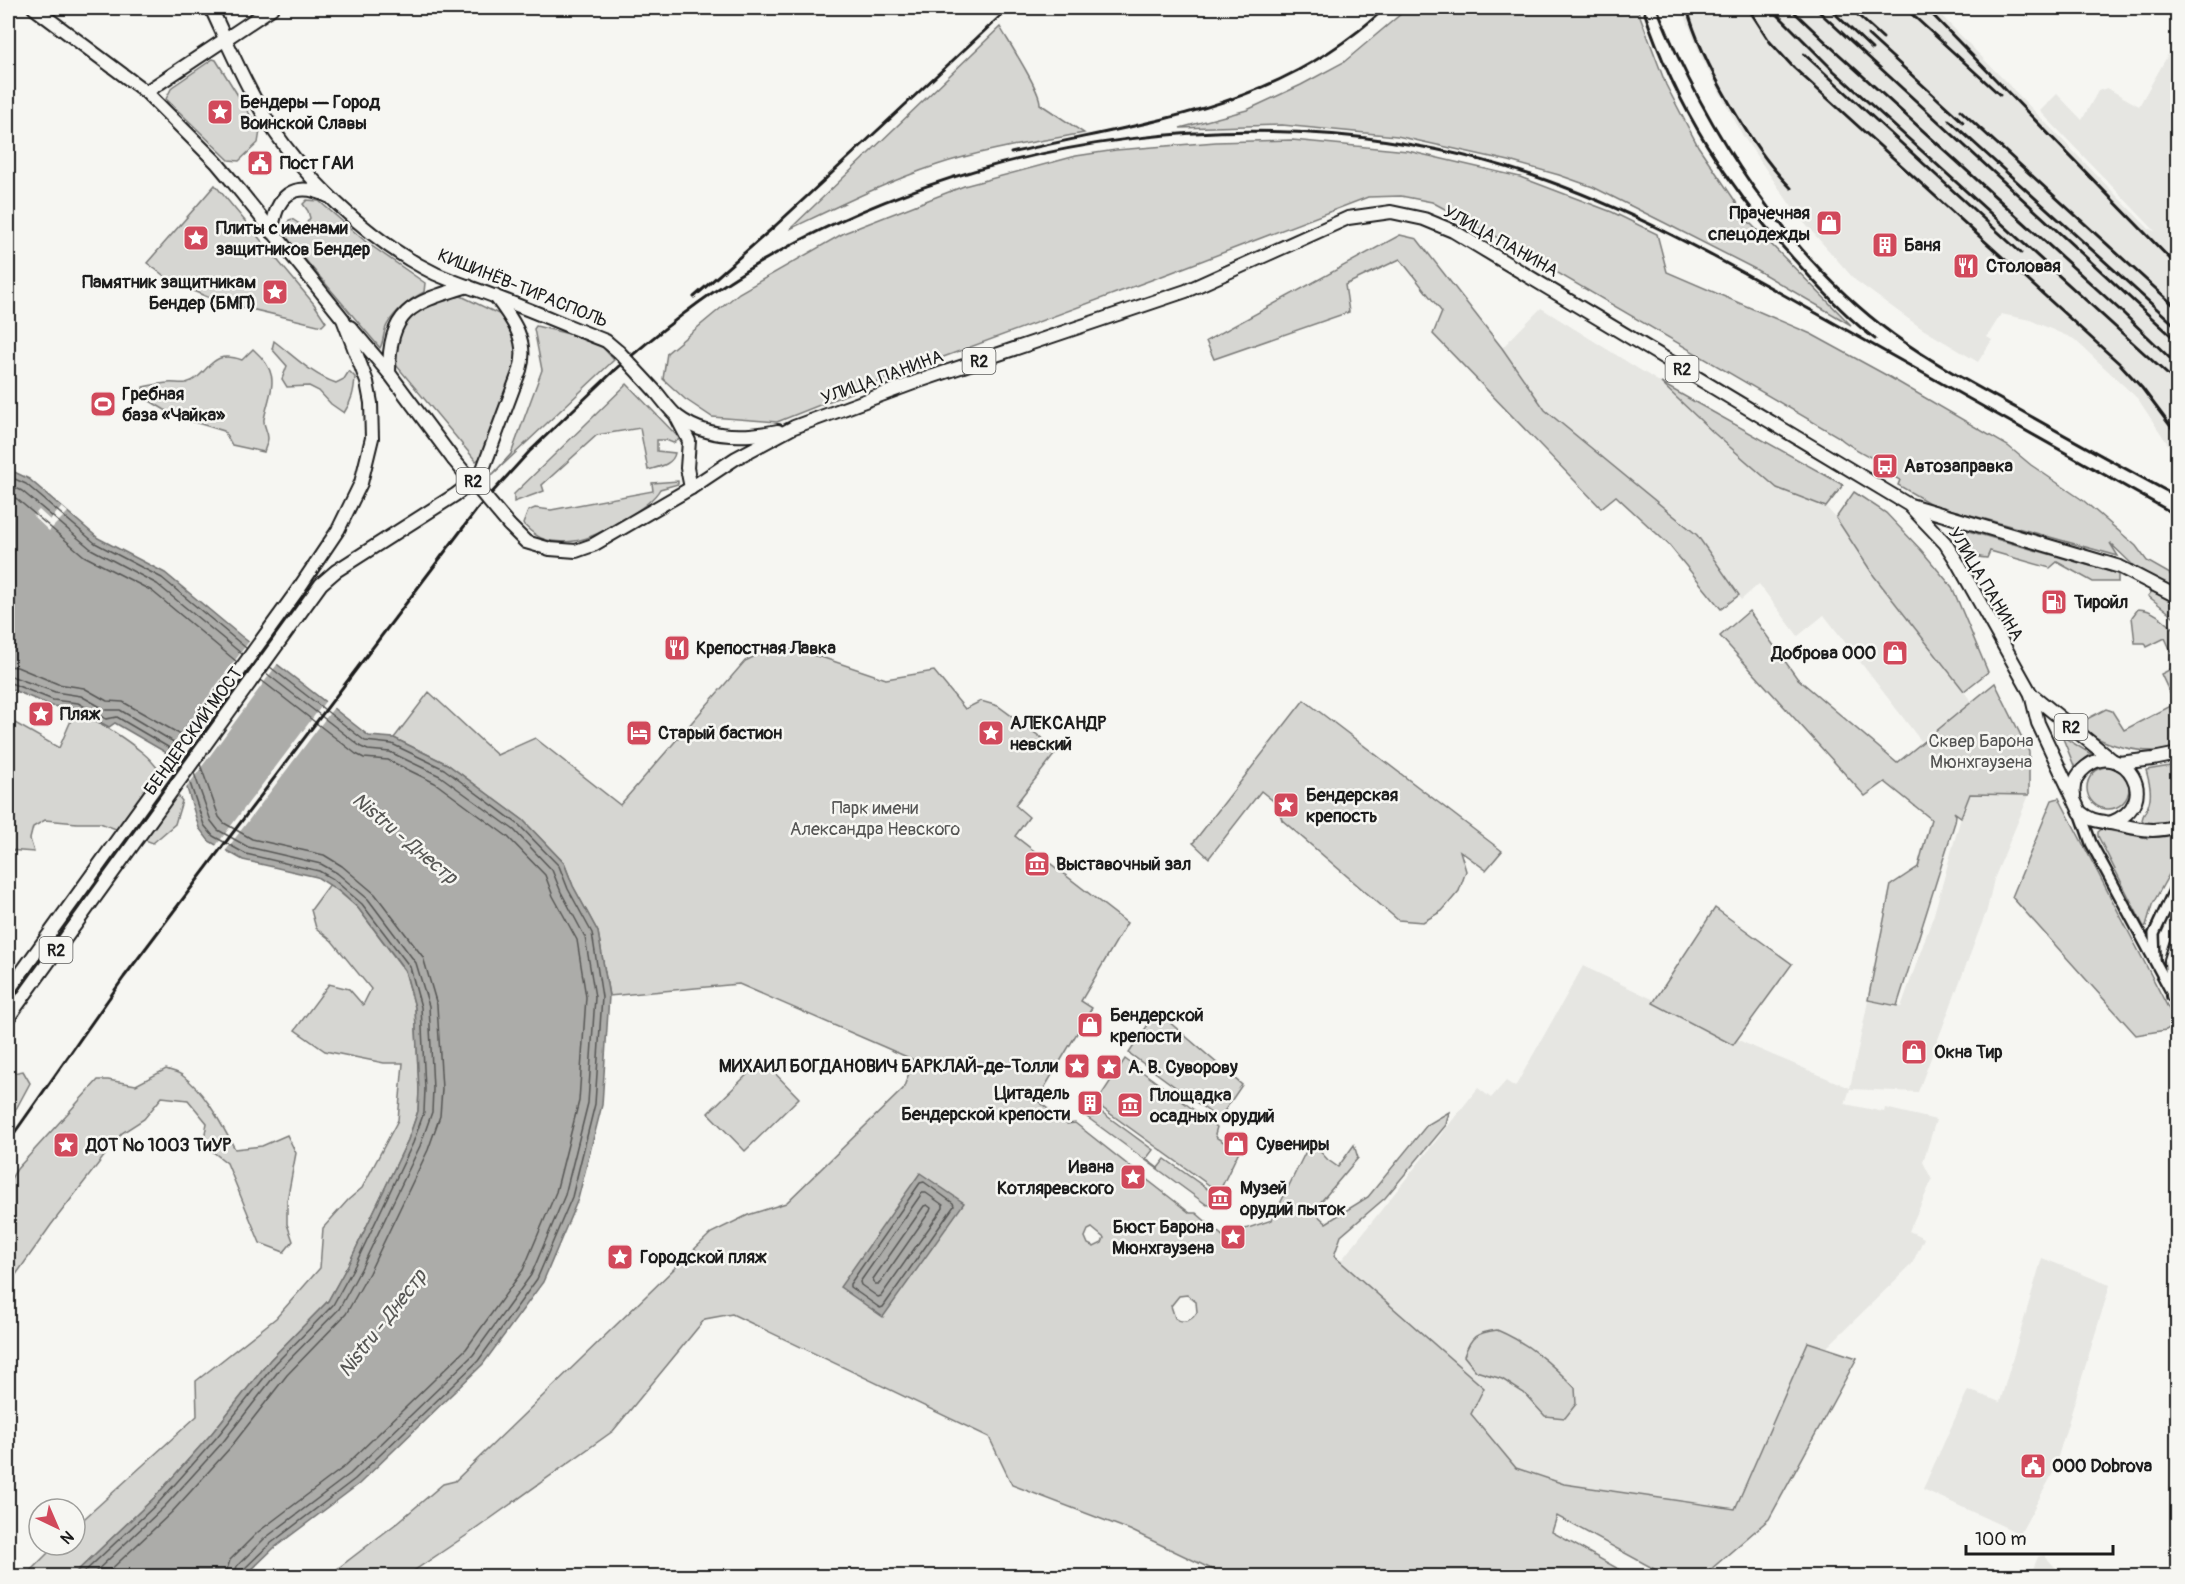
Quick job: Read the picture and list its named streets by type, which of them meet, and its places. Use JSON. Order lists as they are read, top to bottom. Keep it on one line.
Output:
{"streets":{"main road":["УЛИЦА ПАНИНА","КИШИНЁВ-ТИРАСПОЛЬ","R2","БЕНДЕРСКИЙ МОСТ"]},"crossings":[["УЛИЦА ПАНИНА","КИШИНЁВ-ТИРАСПОЛЬ"],["УЛИЦА ПАНИНА","R2"],["КИШИНЁВ-ТИРАСПОЛЬ","R2"],["КИШИНЁВ-ТИРАСПОЛЬ","БЕНДЕРСКИЙ МОСТ"],["R2","БЕНДЕРСКИЙ МОСТ"]],"water":["Nistru - Днестр"],"parks":["Сквер Барона Мюнхгаузена","Парк имени Александра Невского"],"places":{"place":["Бендеры — Город Воинской Славы","Плиты с именами защитников Бендер","Памятник защитникам Бендер (БМП)","Пляж","АЛЕКСАНДР невский","Бендерская крепость","МИХАИЛ БОГДАНОВИЧ БАРКЛАЙ-де-Толли","А. В. Суворову","ДОТ № 1003 ТиУР","Ивана Котляревского","Бюст Барона Мюнхгаузена","Городской пляж"],"public building":["Пост ГАИ","OOO Dobrova"],"shop":["Прачечная спецодежды","Доброва ООО","Бендерской крепости","Окна Тир","Сувениры"],"building":["Баня","Цитадель Бендерской крепости"],"restaurant":["Столовая","Крепостная Лавка"],"sports":["Гребная база «Чайка»"],"bus stop":["Автозаправка"],"fuel station":["Тиройл"],"hotel":["Старый бастион"],"museum":["Выставочный зал","Площадка осадных орудий","Музей орудий пыток"]},"scale_bar":"100 m","north":"bottom right"}
